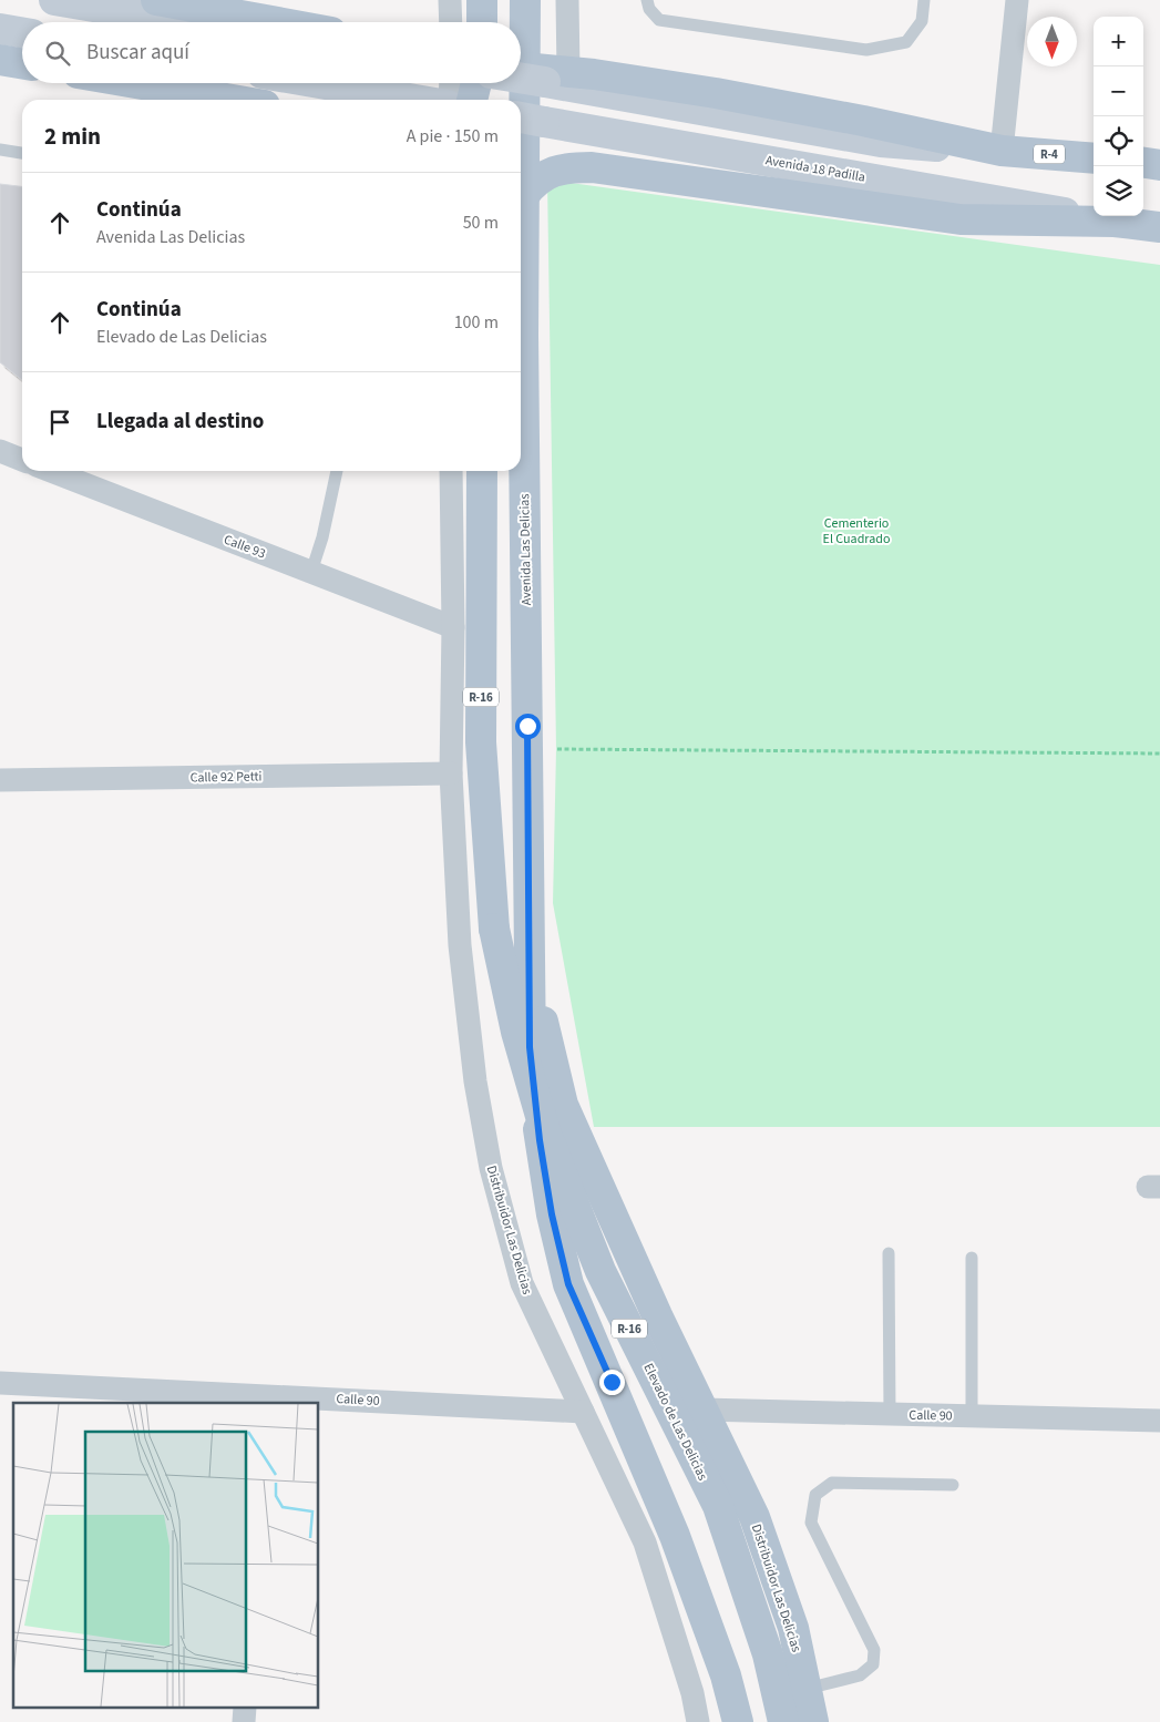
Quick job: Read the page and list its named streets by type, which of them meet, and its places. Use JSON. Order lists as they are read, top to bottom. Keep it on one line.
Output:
{"streets":{"main road":["R-4","Avenida Las Delicias","R-16","Distribuidor Las Delicias","Elevado de Las Delicias"],"street":["Avenida 18 Padilla","Calle 93","Calle 92 Petti","Calle 90"]},"crossings":[["Calle 93","R-16"],["Avenida Las Delicias","R-16"],["Avenida Las Delicias","Distribuidor Las Delicias"],["R-16","Calle 92 Petti"],["R-16","Distribuidor Las Delicias"],["Calle 92 Petti","Distribuidor Las Delicias"],["Distribuidor Las Delicias","Calle 90"]],"parks":["Cementerio El Cuadrado"],"north":"bottom","page":{"map_buttons":["+","−"],"search":"Buscar aquí","heading":["2 min","A pie · 150 m"],"list":[["Continúa","Avenida Las Delicias","50 m"],["Continúa","Elevado de Las Delicias","100 m"],"Llegada al destino"]}}
